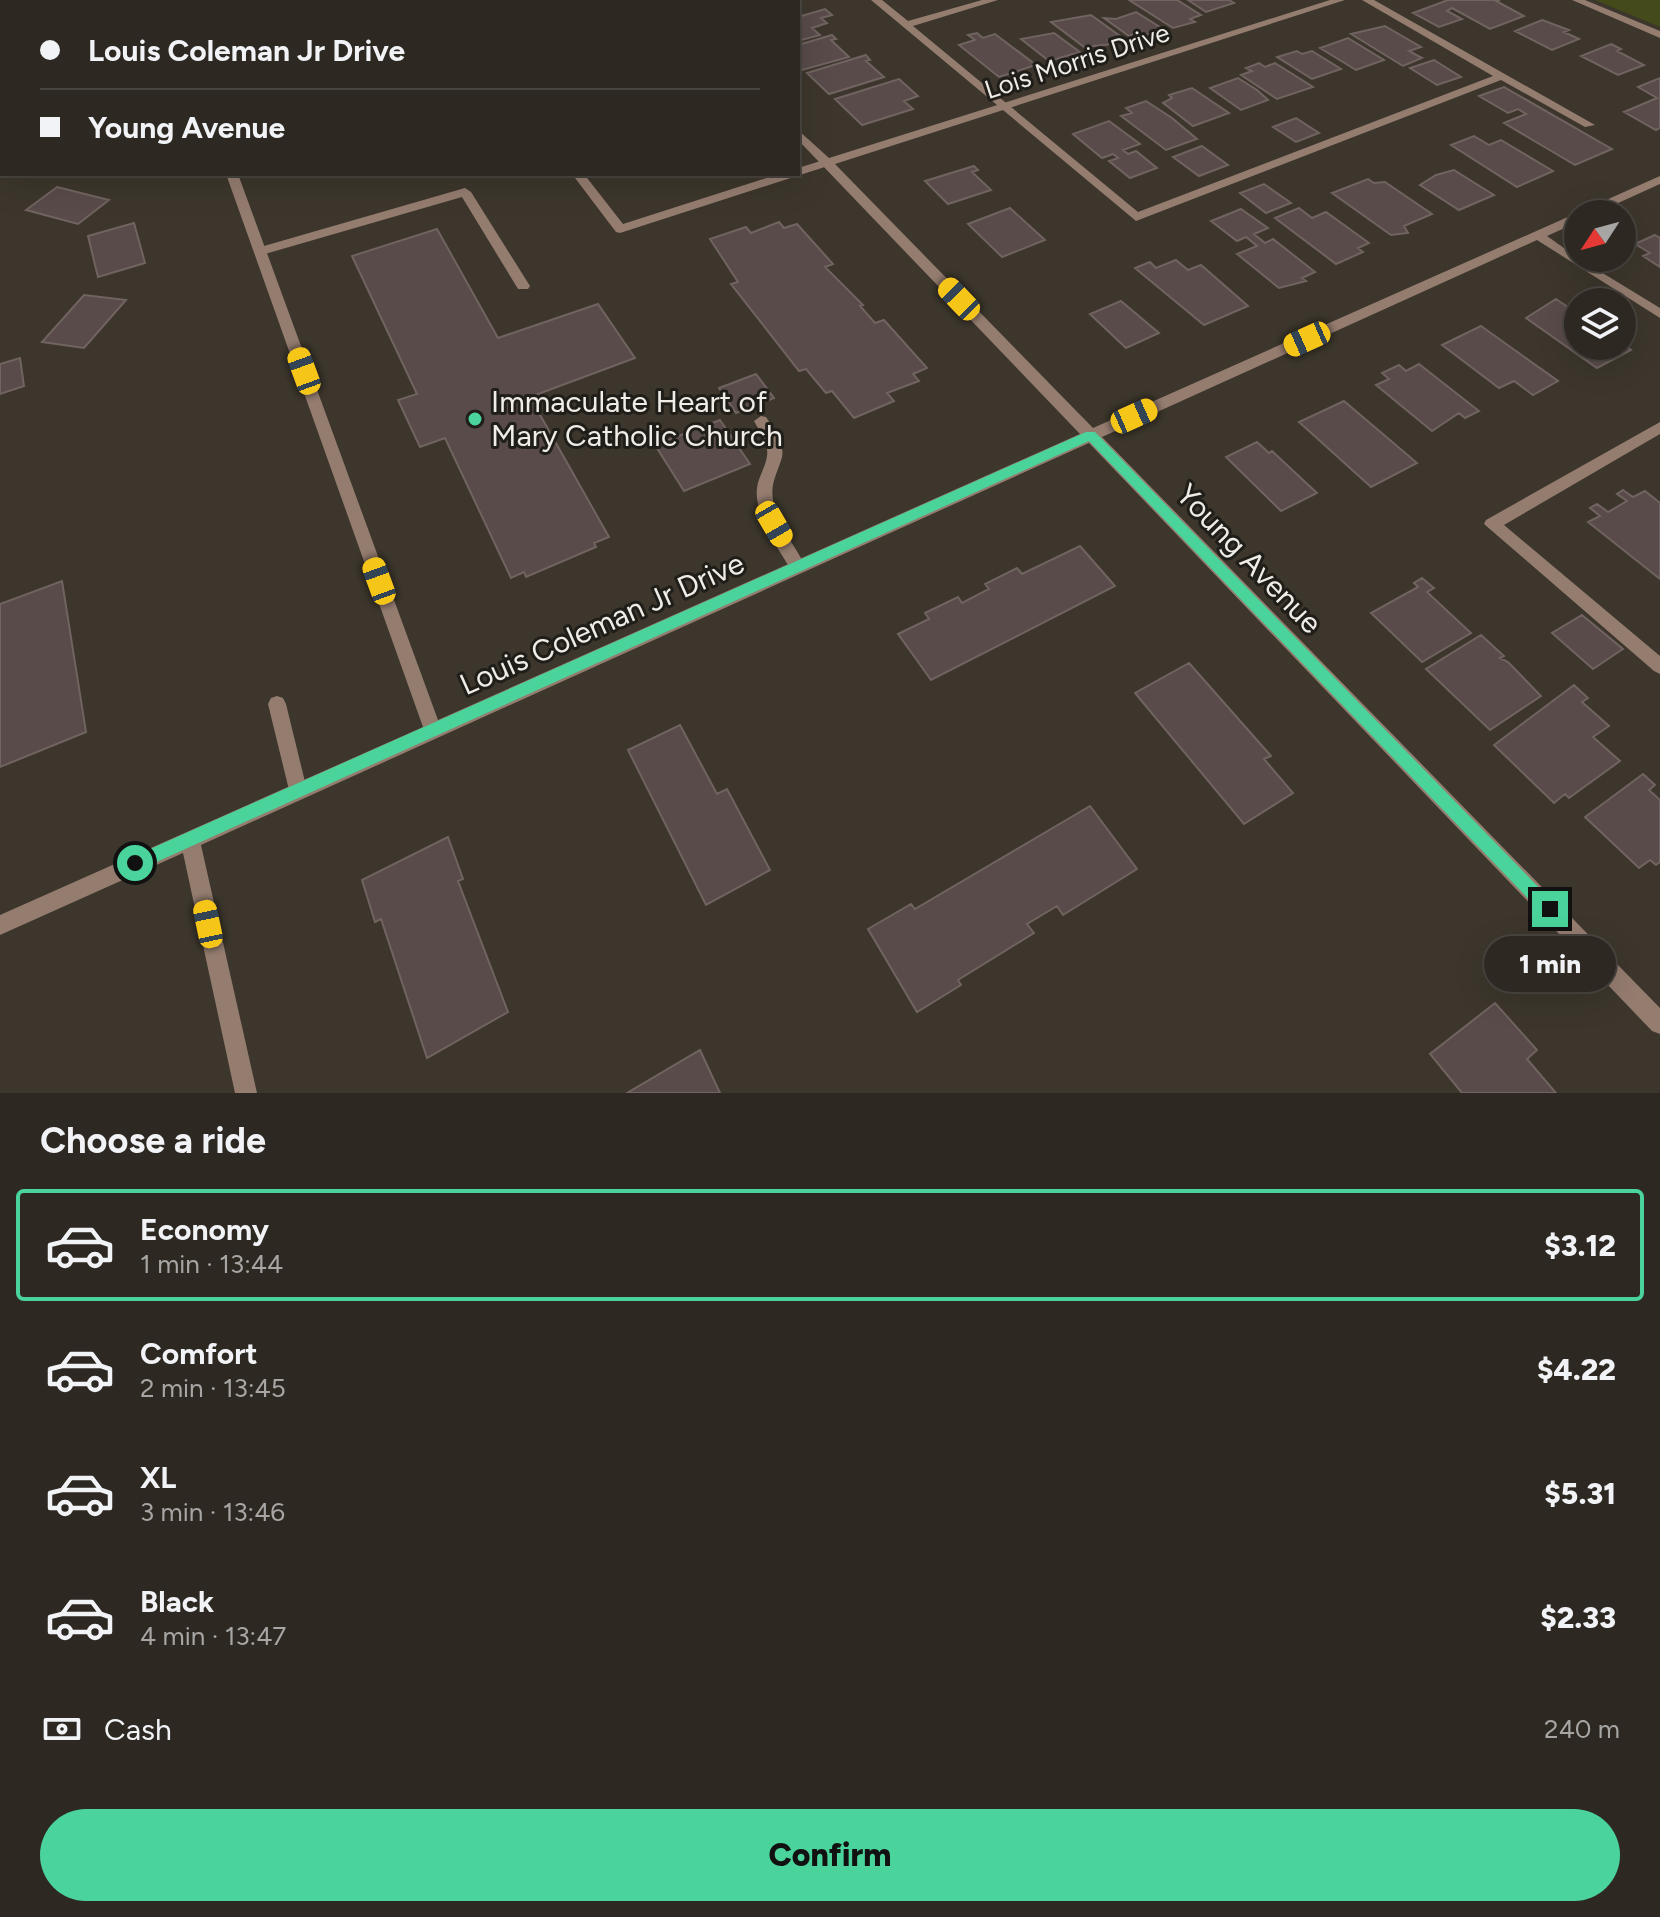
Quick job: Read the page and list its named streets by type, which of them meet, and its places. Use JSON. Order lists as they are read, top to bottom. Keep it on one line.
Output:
{"streets":{"street":["Lois Morris Drive","Young Avenue","Louis Coleman Jr Drive"]},"crossings":[["Lois Morris Drive","Young Avenue"],["Young Avenue","Louis Coleman Jr Drive"]],"places":["Immaculate Heart of Mary Catholic Church"],"north":"bottom left","page":{"banner":["Louis Coleman Jr Drive","Young Avenue"],"bubble":"1 min","heading":"Choose a ride","list":[{"name":"Economy","note":"1 min · 13:44","value":"$3.12"},{"name":"Comfort","note":"2 min · 13:45","value":"$4.22"},{"name":"XL","note":"3 min · 13:46","value":"$5.31"},{"name":"Black","note":"4 min · 13:47","value":"$2.33"}],"pay":["Cash","240 m"],"buttons":"Confirm"}}
